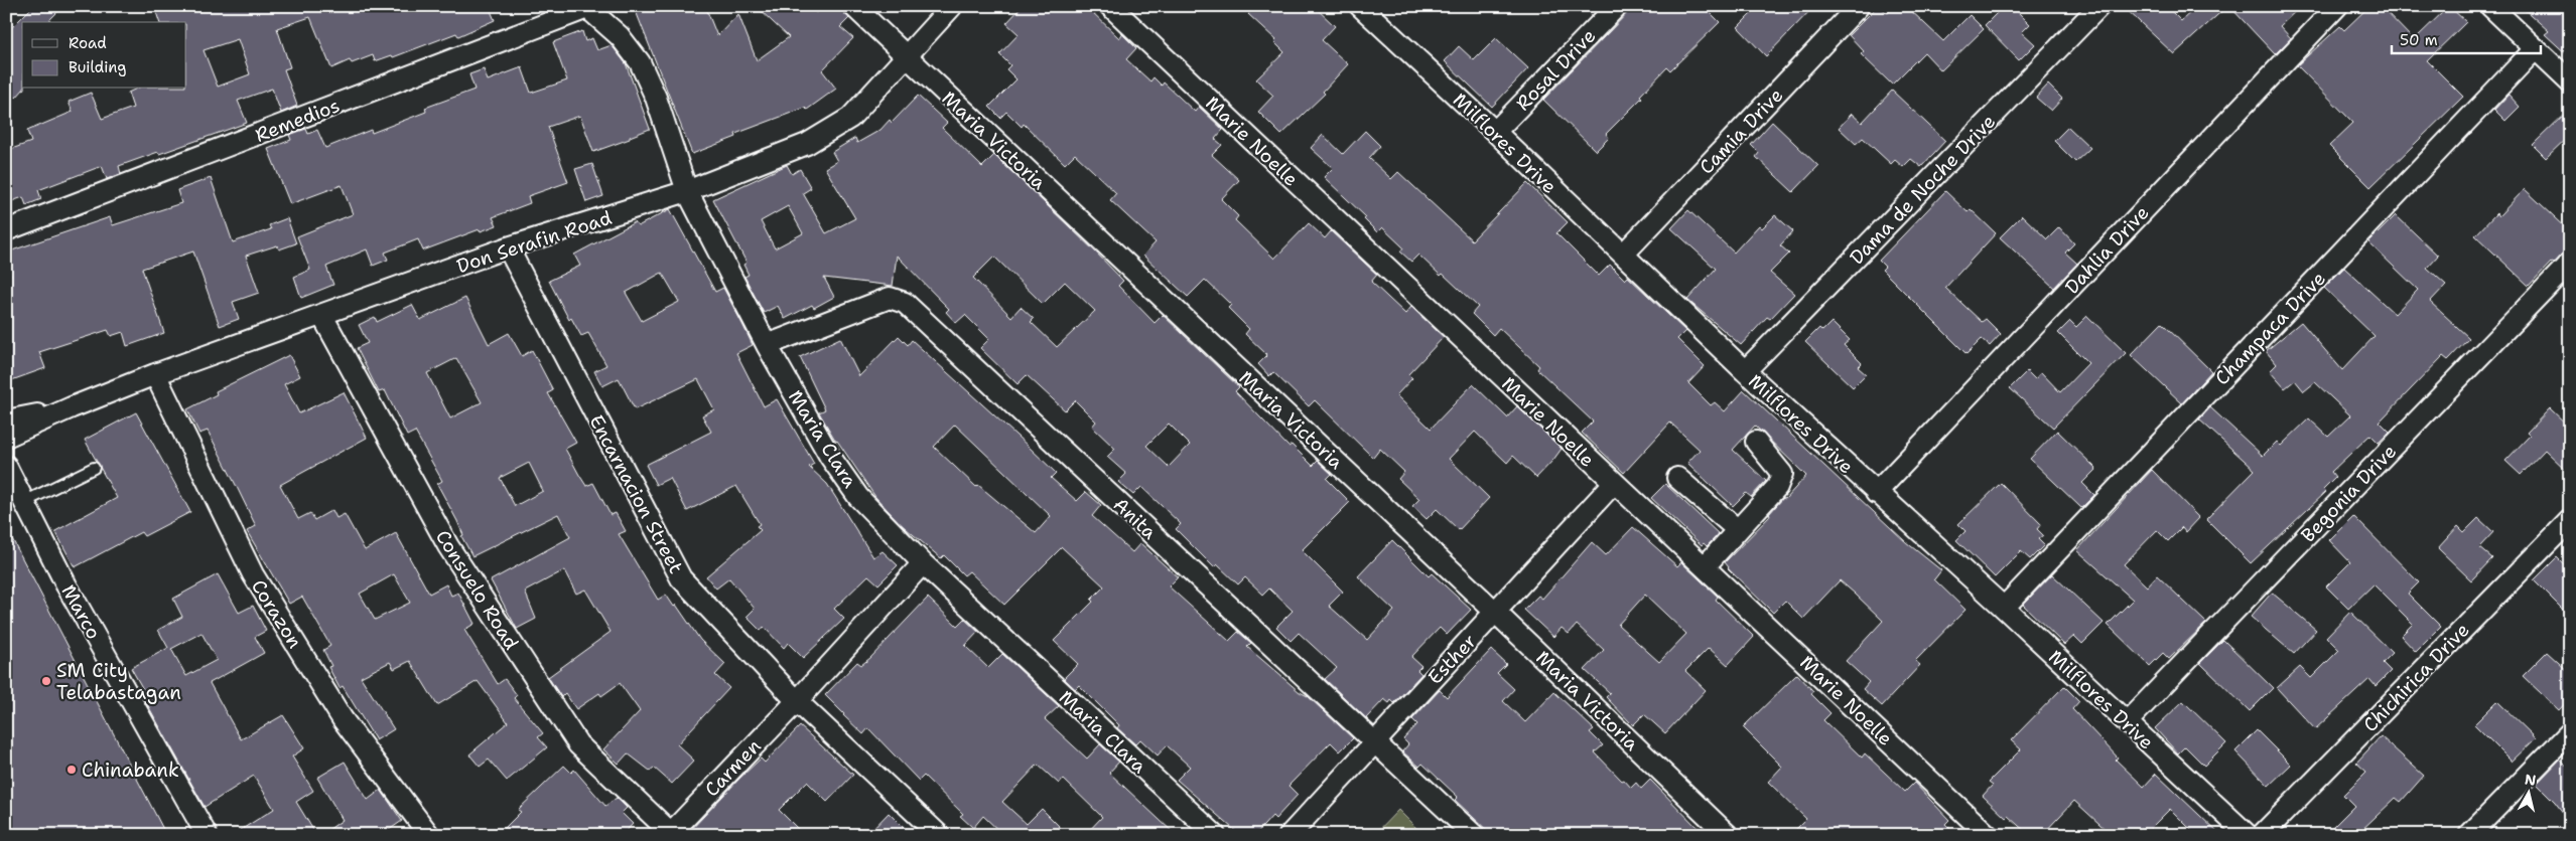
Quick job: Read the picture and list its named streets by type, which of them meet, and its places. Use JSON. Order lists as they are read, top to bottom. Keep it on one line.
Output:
{"streets":{"street":["Rosal Drive","Remedios","Camia Drive","Maria Victoria","Marie Noelle","Milflores Drive","Dama de Noche Drive","Don Serafin Road","Dahlia Drive","Champaca Drive","Maria Clara","Begonia Drive","Encarnacion Street","Anita","Consuelo Road","Marco","Corazon","Esther","Chichirica Drive","Carmen"]},"crossings":[["Rosal Drive","Milflores Drive"],["Remedios","Maria Clara"],["Camia Drive","Milflores Drive"],["Maria Victoria","Don Serafin Road"],["Maria Victoria","Esther"],["Marie Noelle","Esther"],["Milflores Drive","Dama de Noche Drive"],["Milflores Drive","Dahlia Drive"],["Milflores Drive","Champaca Drive"],["Milflores Drive","Begonia Drive"],["Don Serafin Road","Maria Clara"],["Don Serafin Road","Encarnacion Street"],["Don Serafin Road","Consuelo Road"],["Don Serafin Road","Corazon"],["Maria Clara","Anita"],["Maria Clara","Carmen"],["Encarnacion Street","Carmen"],["Anita","Esther"],["Consuelo Road","Carmen"]],"places":["SM City Telabastagan","Chinabank"],"legend":["Road","Building"],"scale_bar":"50 m","north":"top"}
